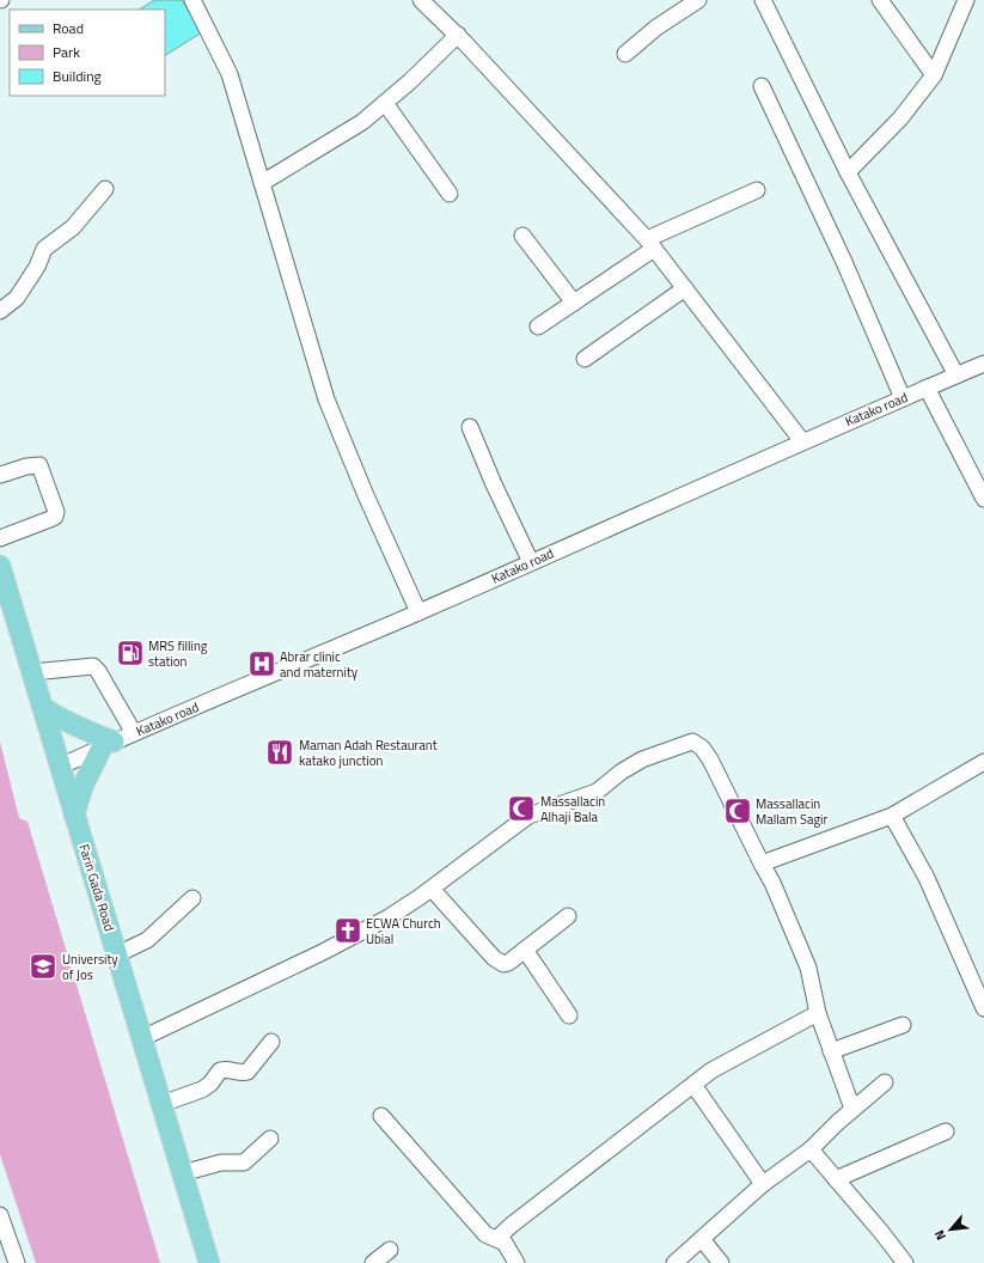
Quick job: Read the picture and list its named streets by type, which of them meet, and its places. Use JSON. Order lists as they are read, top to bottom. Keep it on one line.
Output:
{"streets":{"main road":["Farin Gada Road"],"street":["Katako road"]},"crossings":[["Katako road","Farin Gada Road"]],"places":{"fuel station":["MRS filling station"],"hospital":["Abrar clinic and maternity"],"restaurant":["Maman Adah Restaurant katako junction"],"mosque":["Massallacin Alhaji Bala","Massallacin Mallam Sagir"],"church":["ECWA Church Ubial"],"school or university":["University of Jos"]},"legend":["Road","Park","Building"],"north":"bottom left"}
